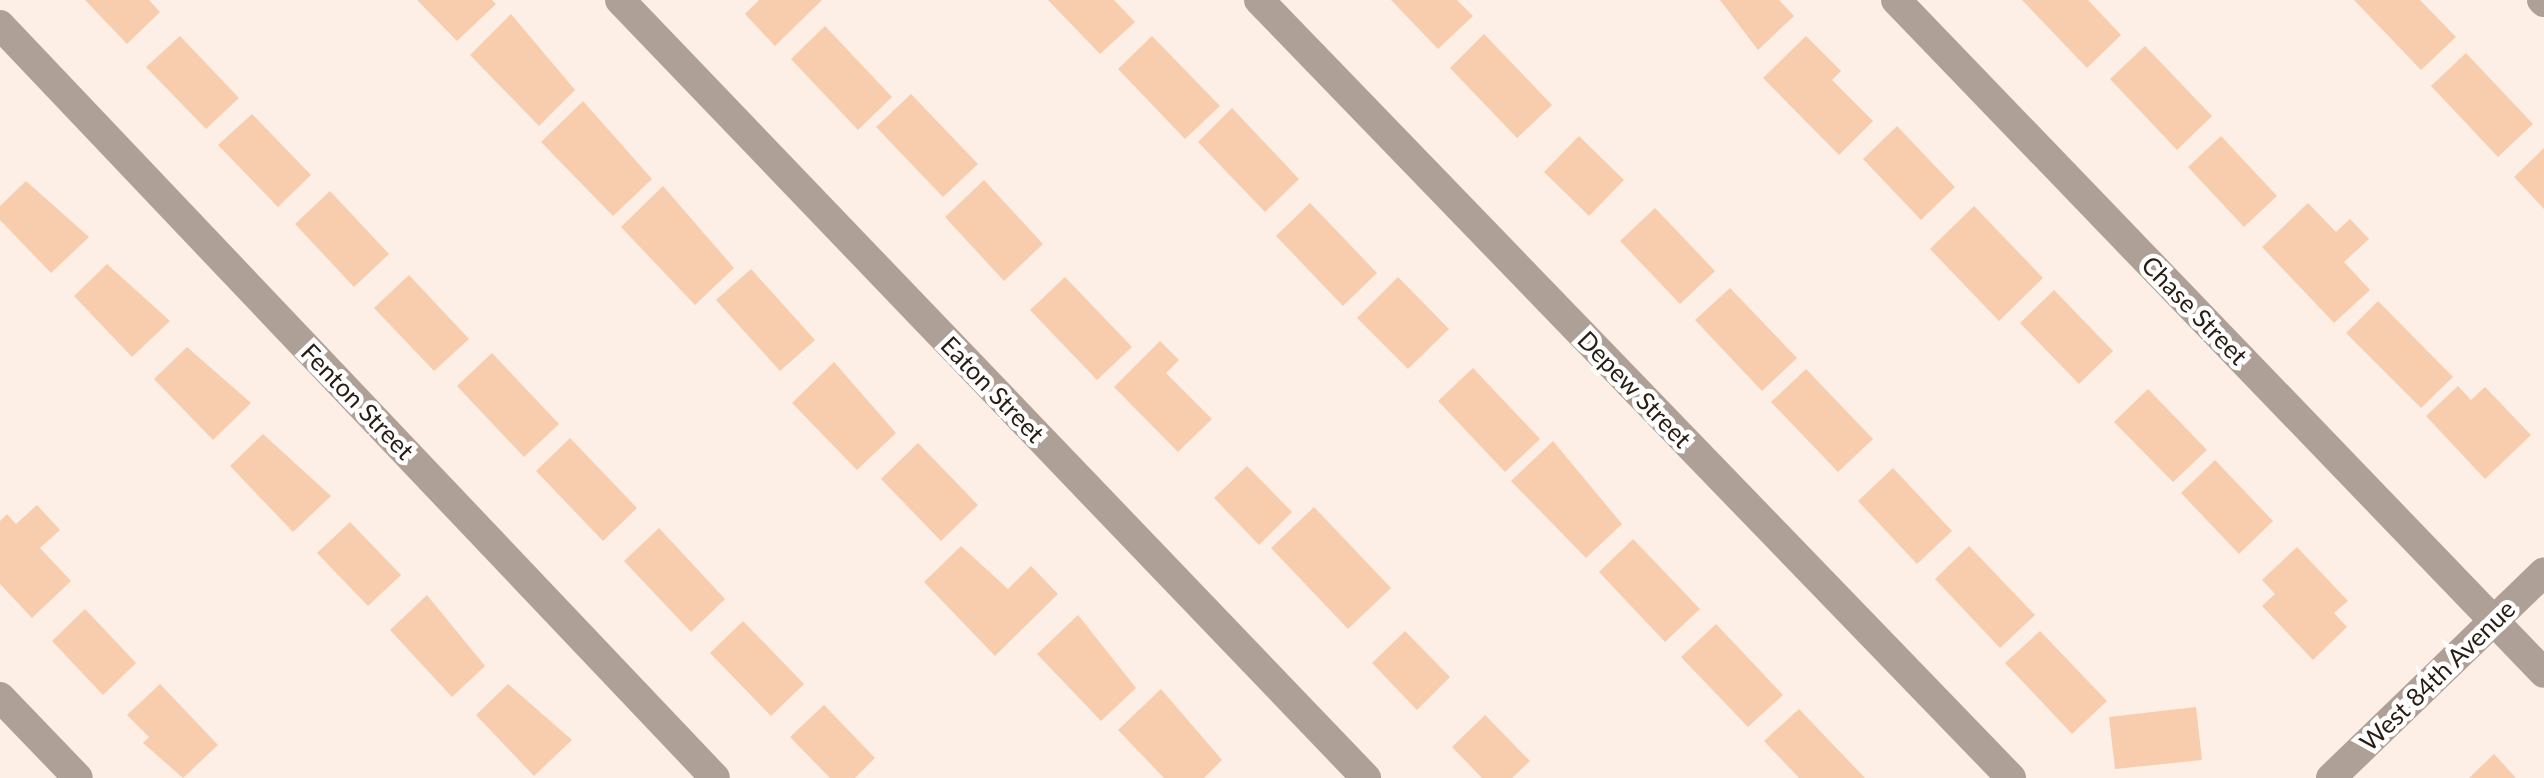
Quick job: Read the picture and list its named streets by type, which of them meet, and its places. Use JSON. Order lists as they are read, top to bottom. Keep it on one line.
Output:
{"streets":{"street":["Chase Street","Eaton Street","Depew Street","Fenton Street","West 84th Avenue"]},"crossings":[["Chase Street","West 84th Avenue"]]}
